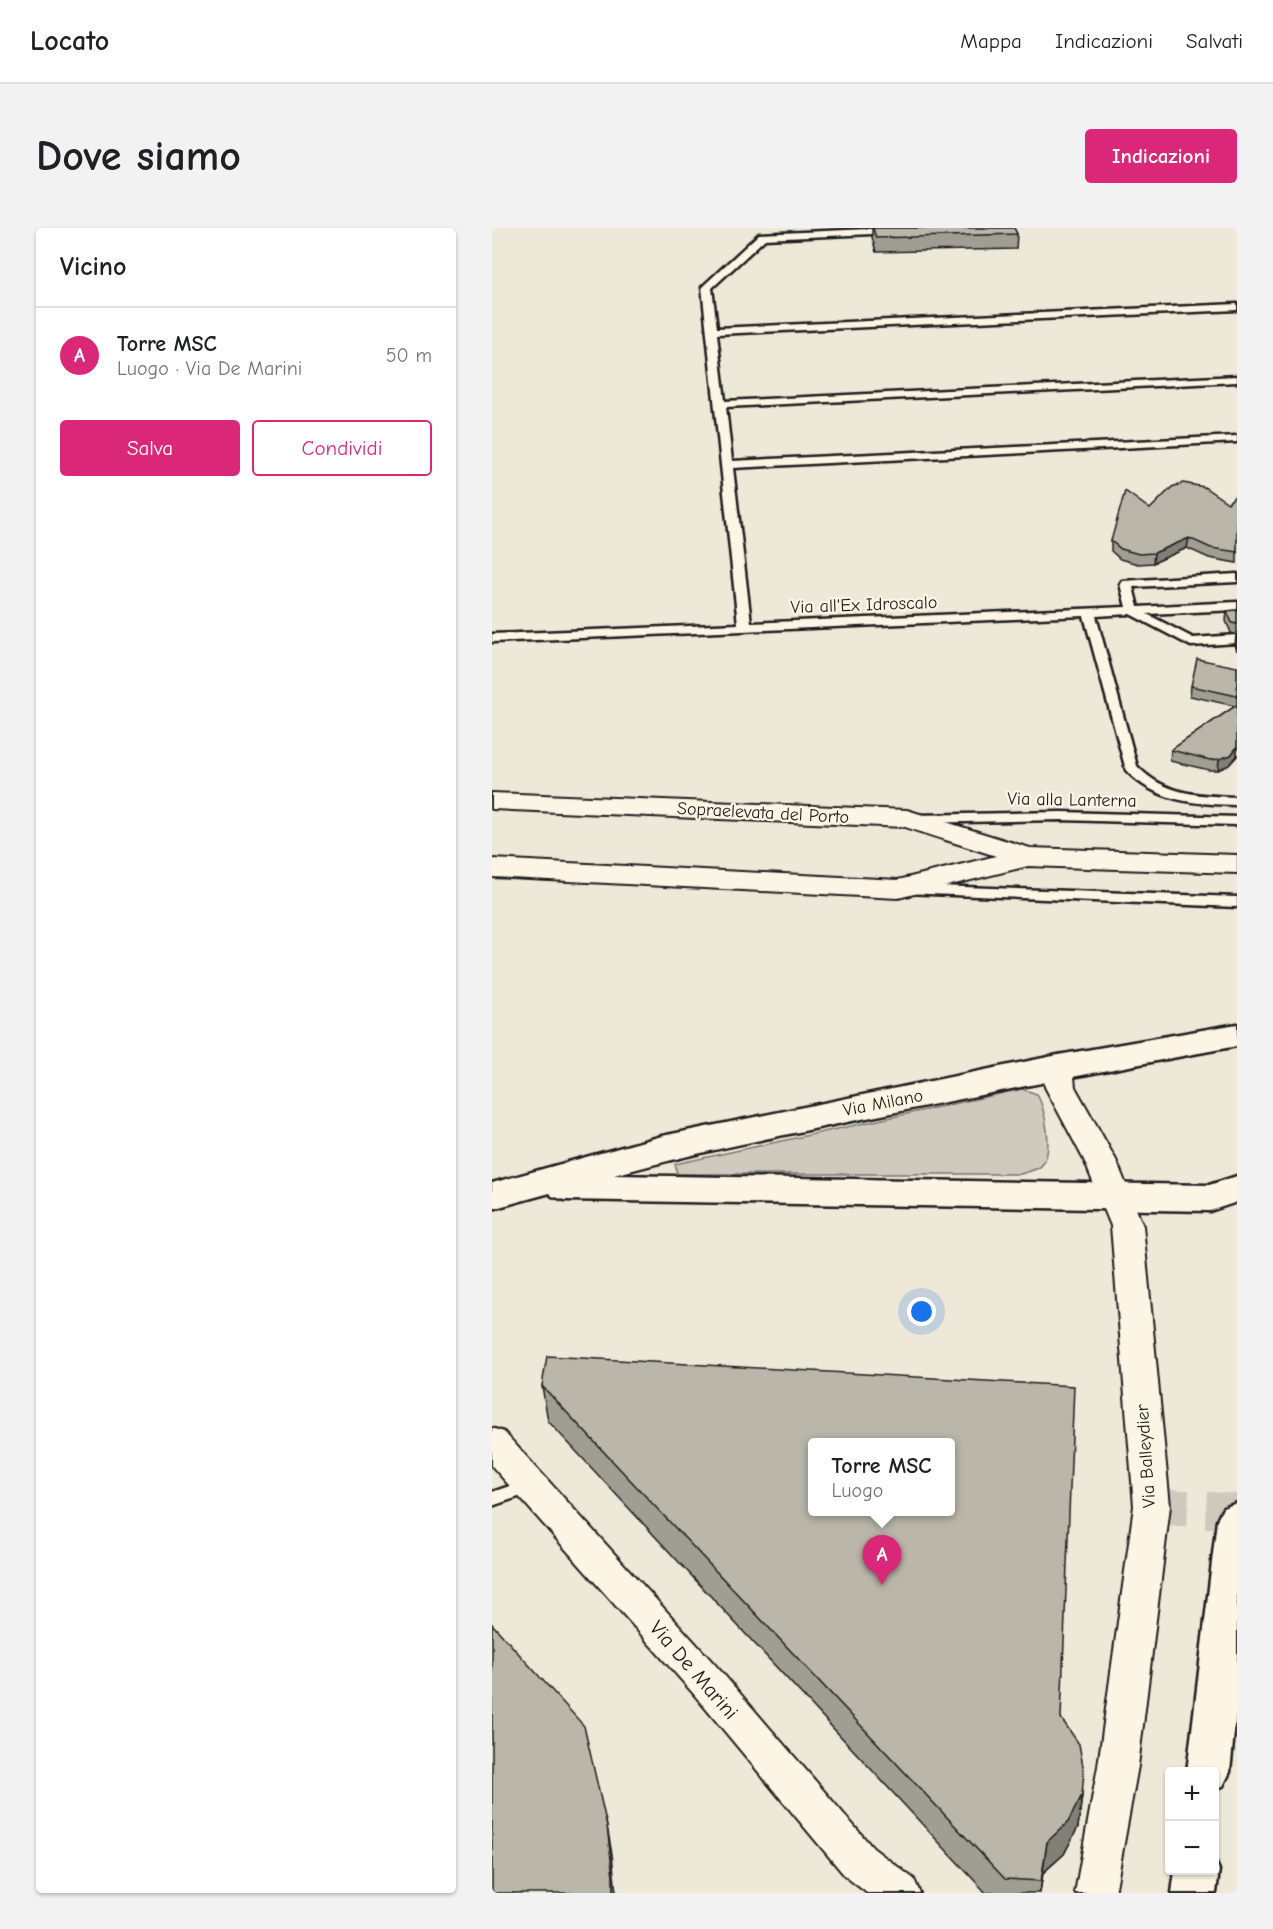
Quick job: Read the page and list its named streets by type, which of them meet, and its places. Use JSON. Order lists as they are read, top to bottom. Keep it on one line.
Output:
{"streets":{"main road":["Via Milano"],"street":["Sopraelevata del Porto","Via Balleydier","Via De Marini"],"lane":["Via all'Ex Idroscalo","Via alla Lanterna"]},"crossings":[["Via alla Lanterna","Sopraelevata del Porto"],["Via Milano","Via Balleydier"]],"page":{"header":"Locato","nav":["Mappa","Indicazioni","Salvati"],"buttons":["Indicazioni",["Salva","Condividi"]],"title":"Dove siamo","heading":"Vicino","list":[{"mark":"A","name":"Torre MSC","note":"Luogo · Via De Marini","value":"50 m"}],"popup":["Torre MSC","Luogo"],"pins":"A","map_buttons":["+","−"]}}
